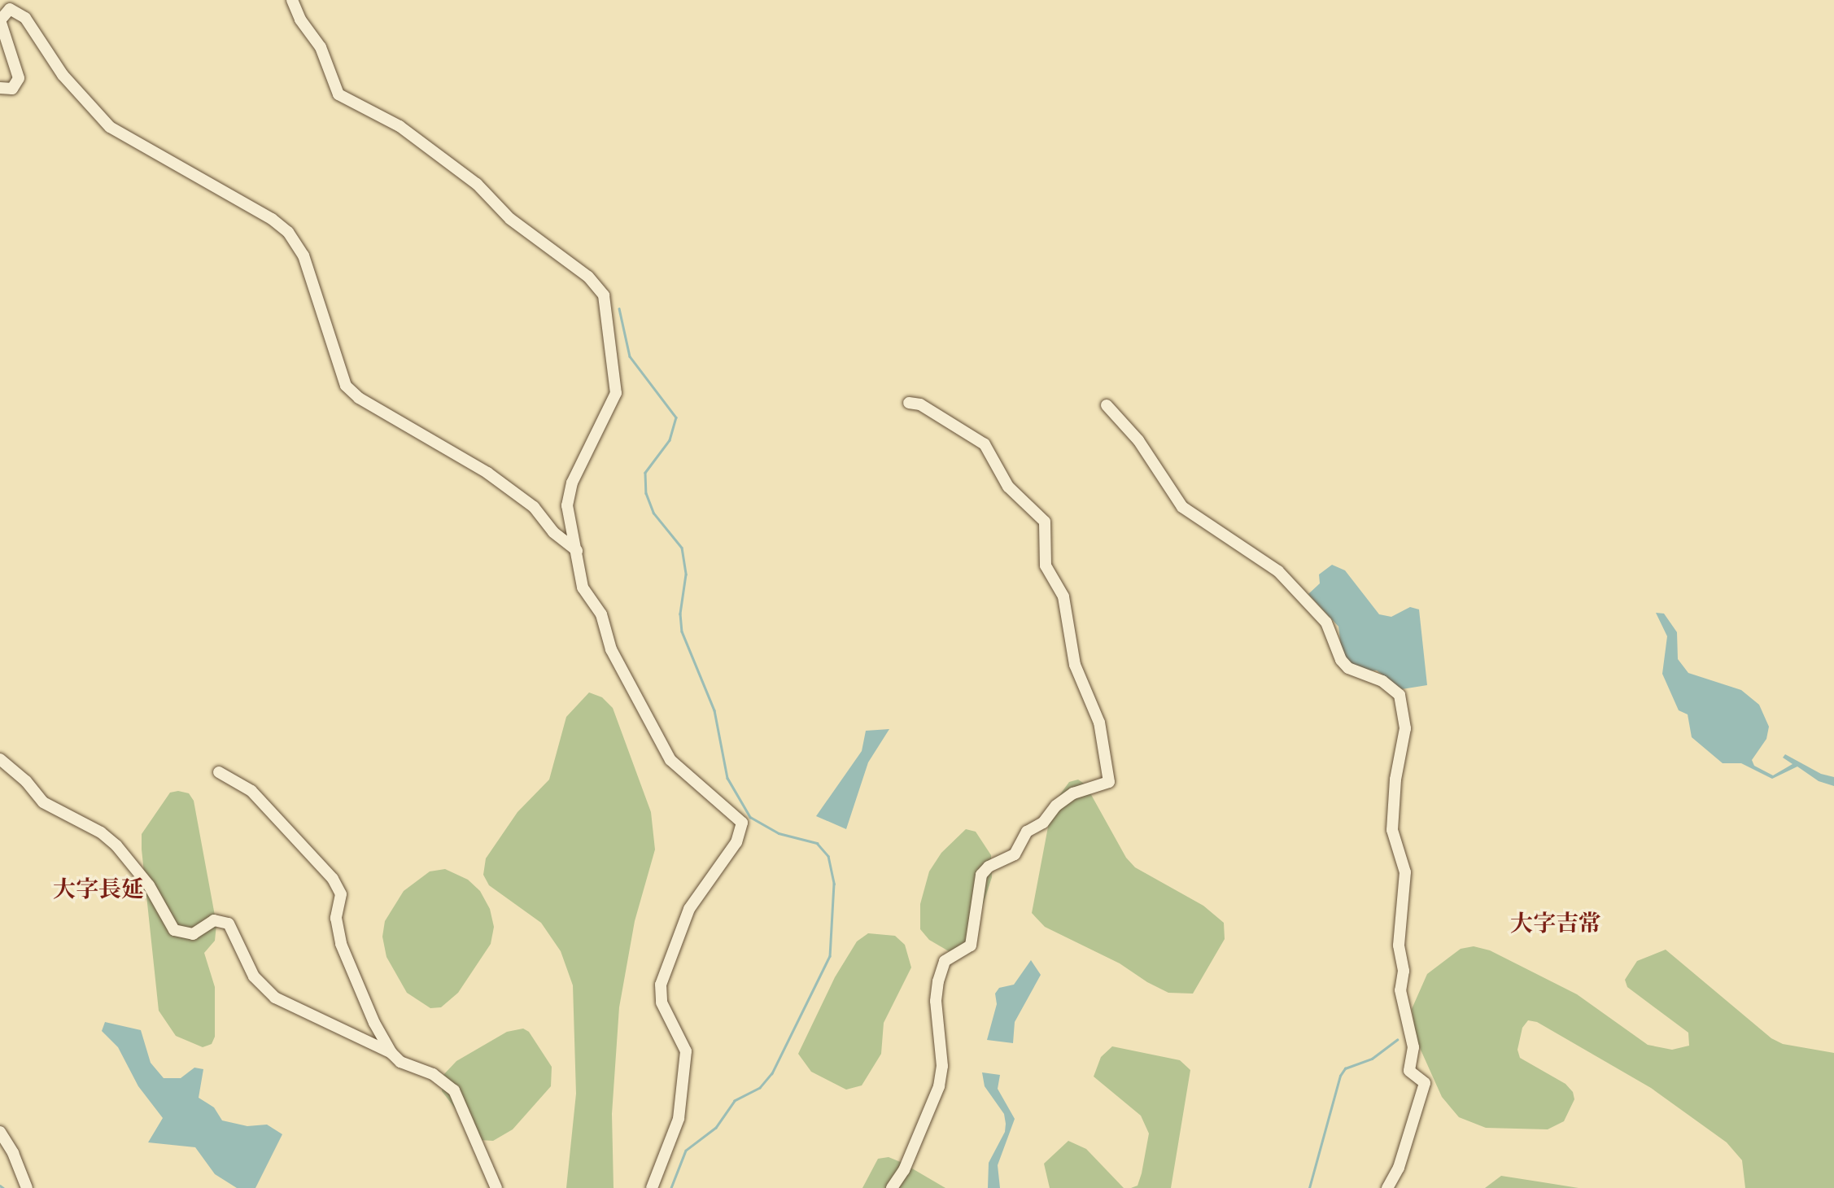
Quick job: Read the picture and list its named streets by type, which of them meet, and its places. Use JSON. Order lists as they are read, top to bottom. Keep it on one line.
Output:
{"districts":["大字長延","大字吉常"]}
